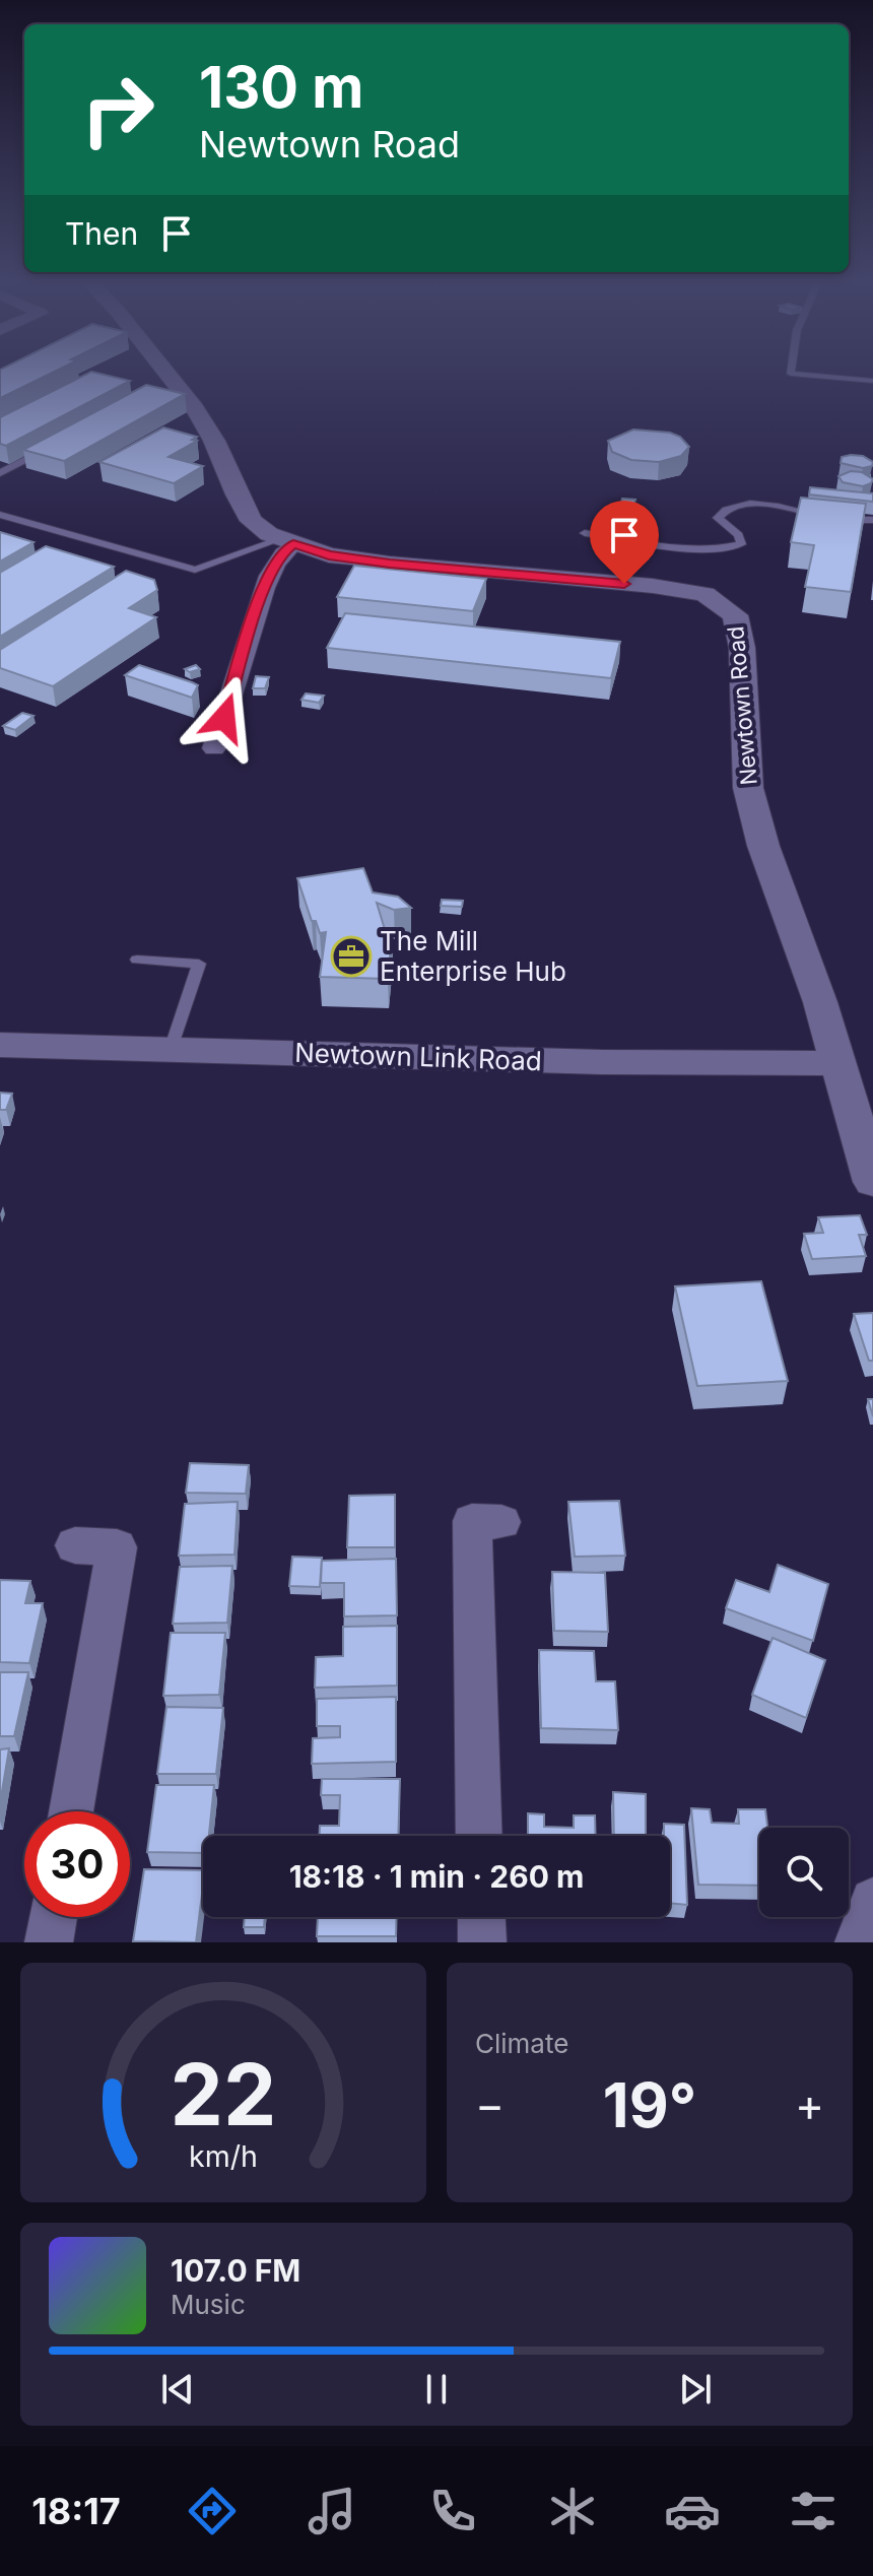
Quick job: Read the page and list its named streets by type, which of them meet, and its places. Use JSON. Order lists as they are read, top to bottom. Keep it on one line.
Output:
{"streets":{"street":["Newtown Road","Newtown Link Road"]},"crossings":[["Newtown Road","Newtown Link Road"]],"places":{"office":["The Mill Enterprise Hub"]},"page":{"turn":["130 m","Newtown Road"],"then":"Then","limit":"30","trip":"18:18 · 1 min · 260 m","tile":"Climate","heat":["−","19°","+"],"song":["107.0 FM","Music"],"tabs":"18:17","gauge":["22","km/h"]}}
